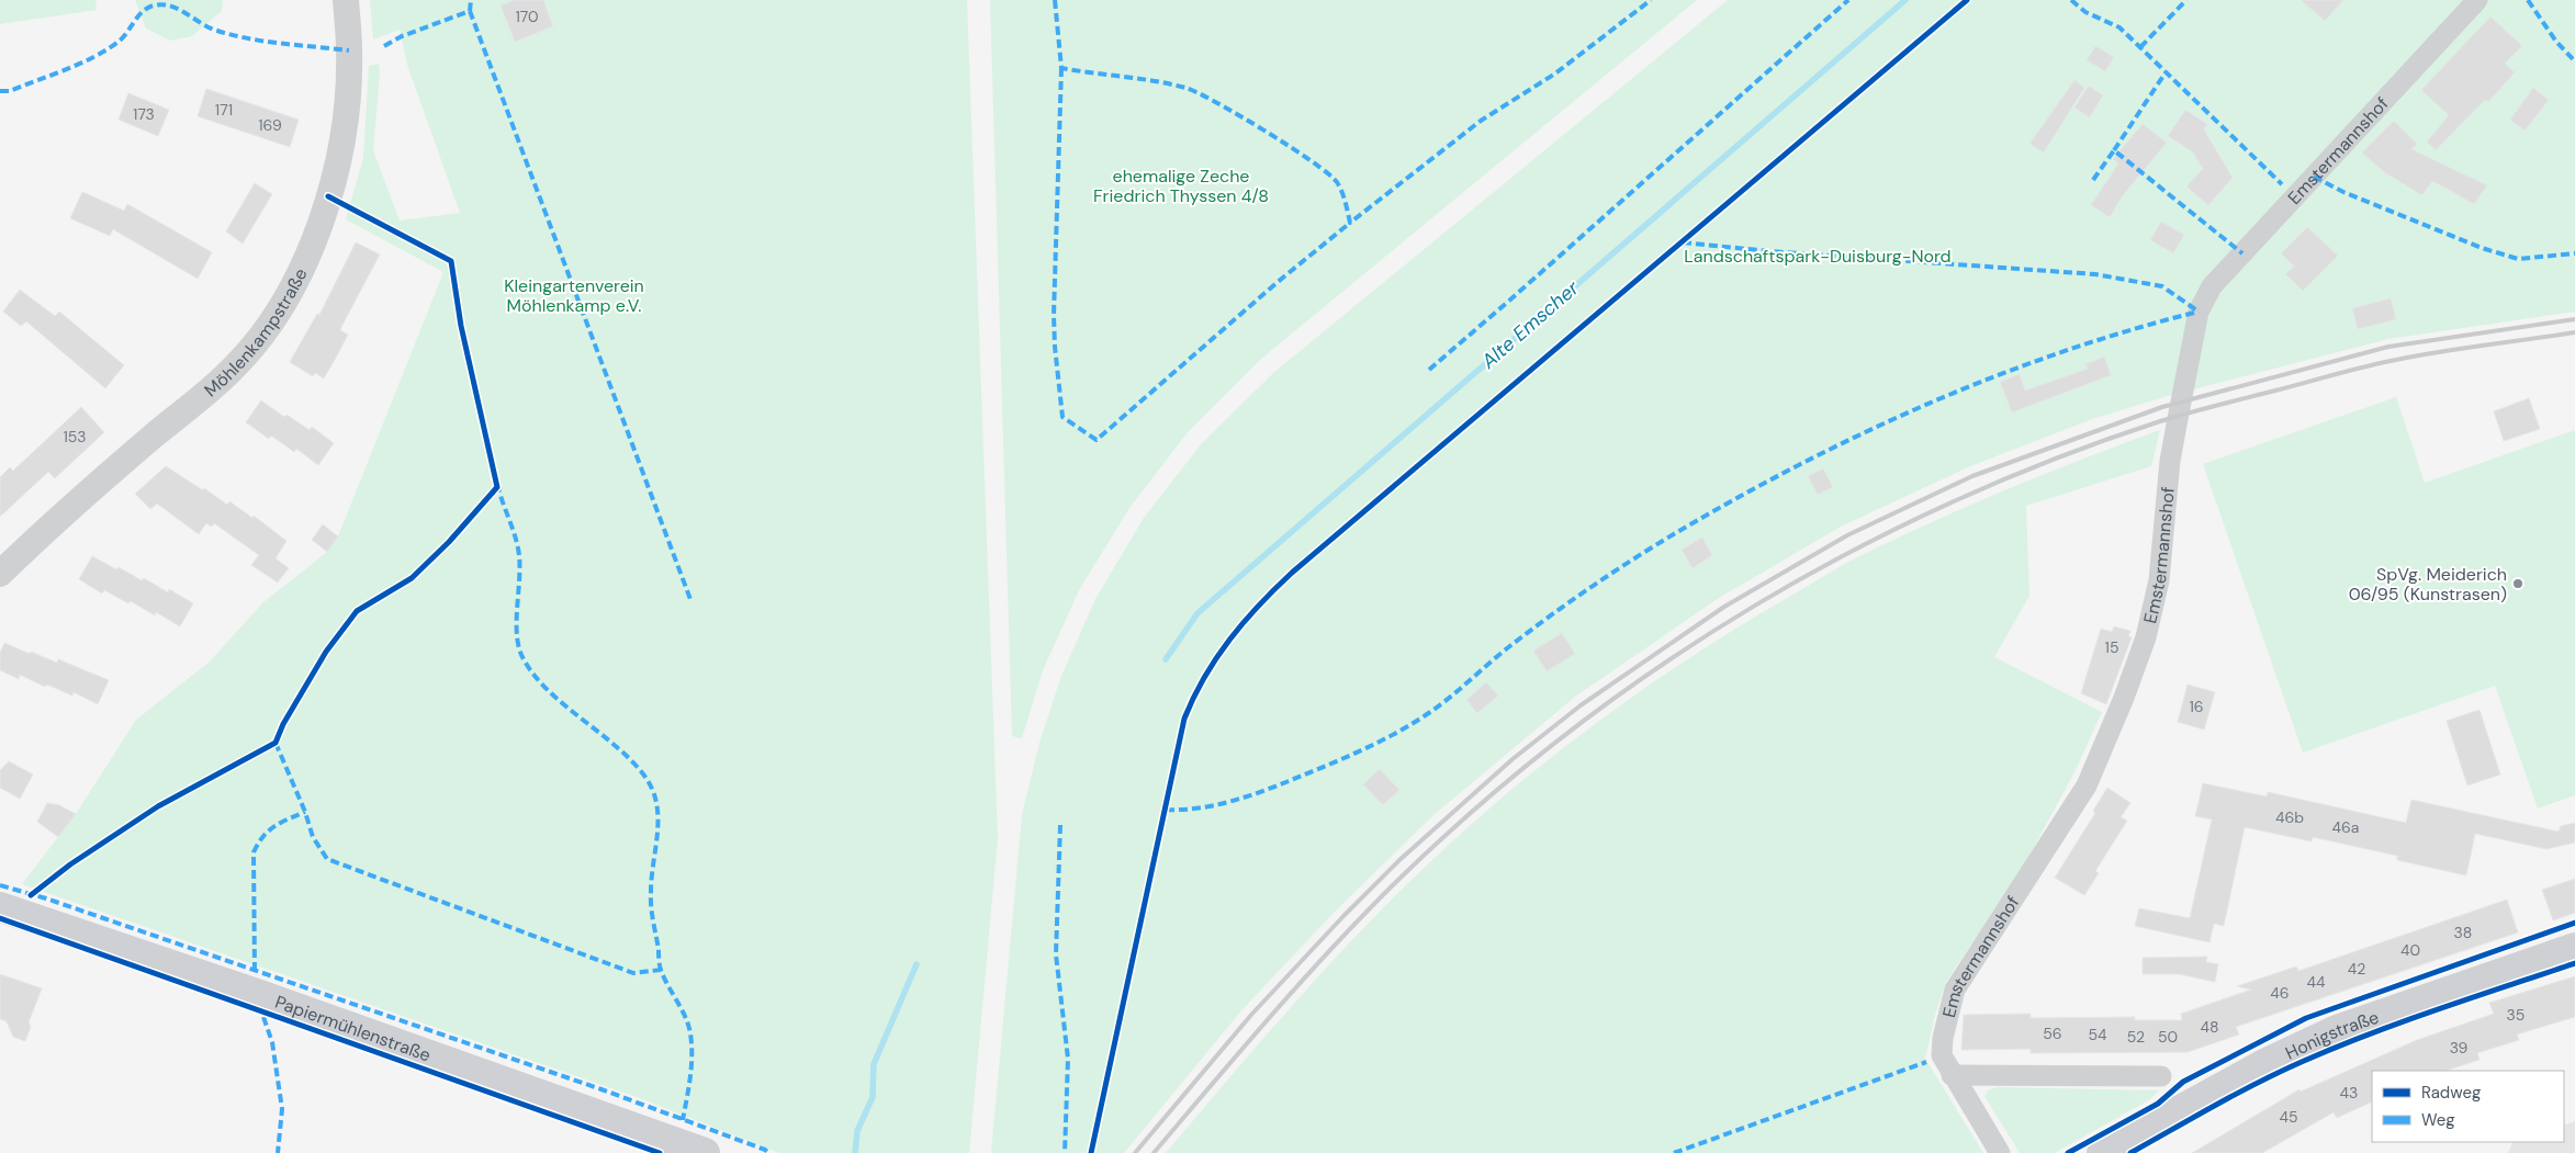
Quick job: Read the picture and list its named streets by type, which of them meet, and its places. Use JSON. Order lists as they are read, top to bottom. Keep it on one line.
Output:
{"streets":{"main road":["Papiermühlenstraße","Honigstraße"],"street":["Emstermannshof","Möhlenkampstraße"]},"water":["Alte Emscher"],"parks":["ehemalige Zeche Friedrich Thyssen 4/8","Landschaftspark-Duisburg-Nord","Kleingartenverein Möhlenkamp e.V."],"places":["SpVg. Meiderich 06/95 (Kunstrasen)"],"house_numbers":["170","171","173","169","153","15","16","46b","46a","38","40","42","44","46","35","48","56","54","52","50","39","43","45"],"legend":["Radweg","Weg"]}
